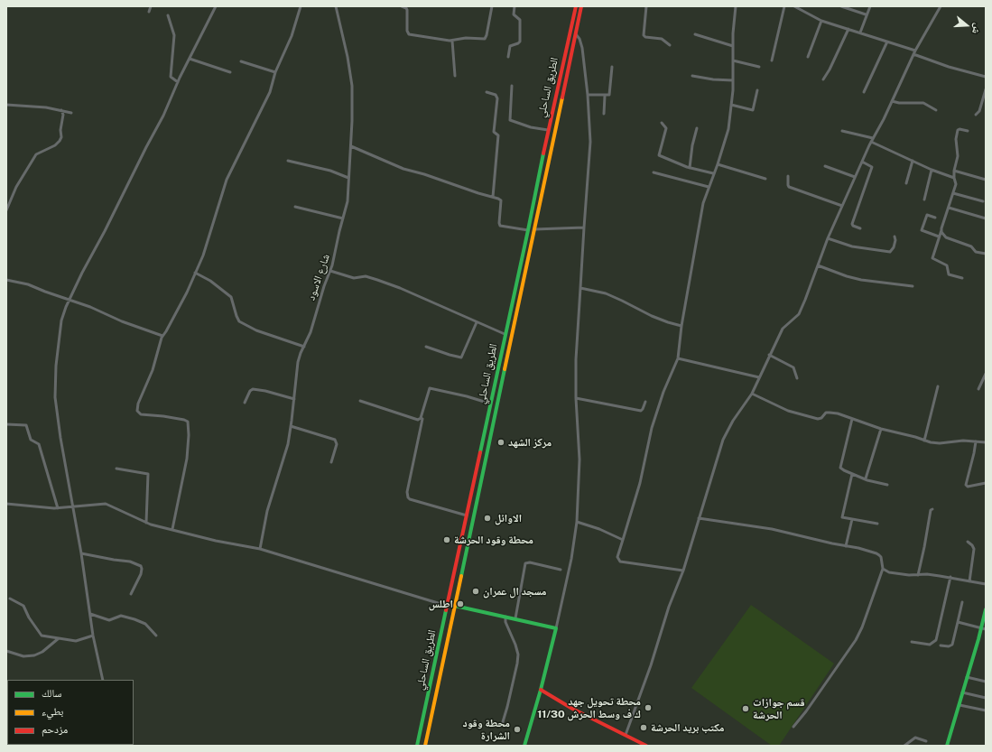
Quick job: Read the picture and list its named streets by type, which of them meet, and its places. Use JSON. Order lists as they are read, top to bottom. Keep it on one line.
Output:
{"streets":{"main road":["الطريق الساحلي"],"street":["شارع الاسود"]},"places":["مركز الشهد","الاوائل","محطة وقود الحرشة","مسجد ال عمران","اطلس","محطة تحويل جهد 11/30 ك ف وسط الحرش","قسم جوازات الحرشة","مكتب بريد الحرشة","محطة وقود الشرارة"],"legend":["سالك","بطيء","مزدحم"],"north":"right"}
